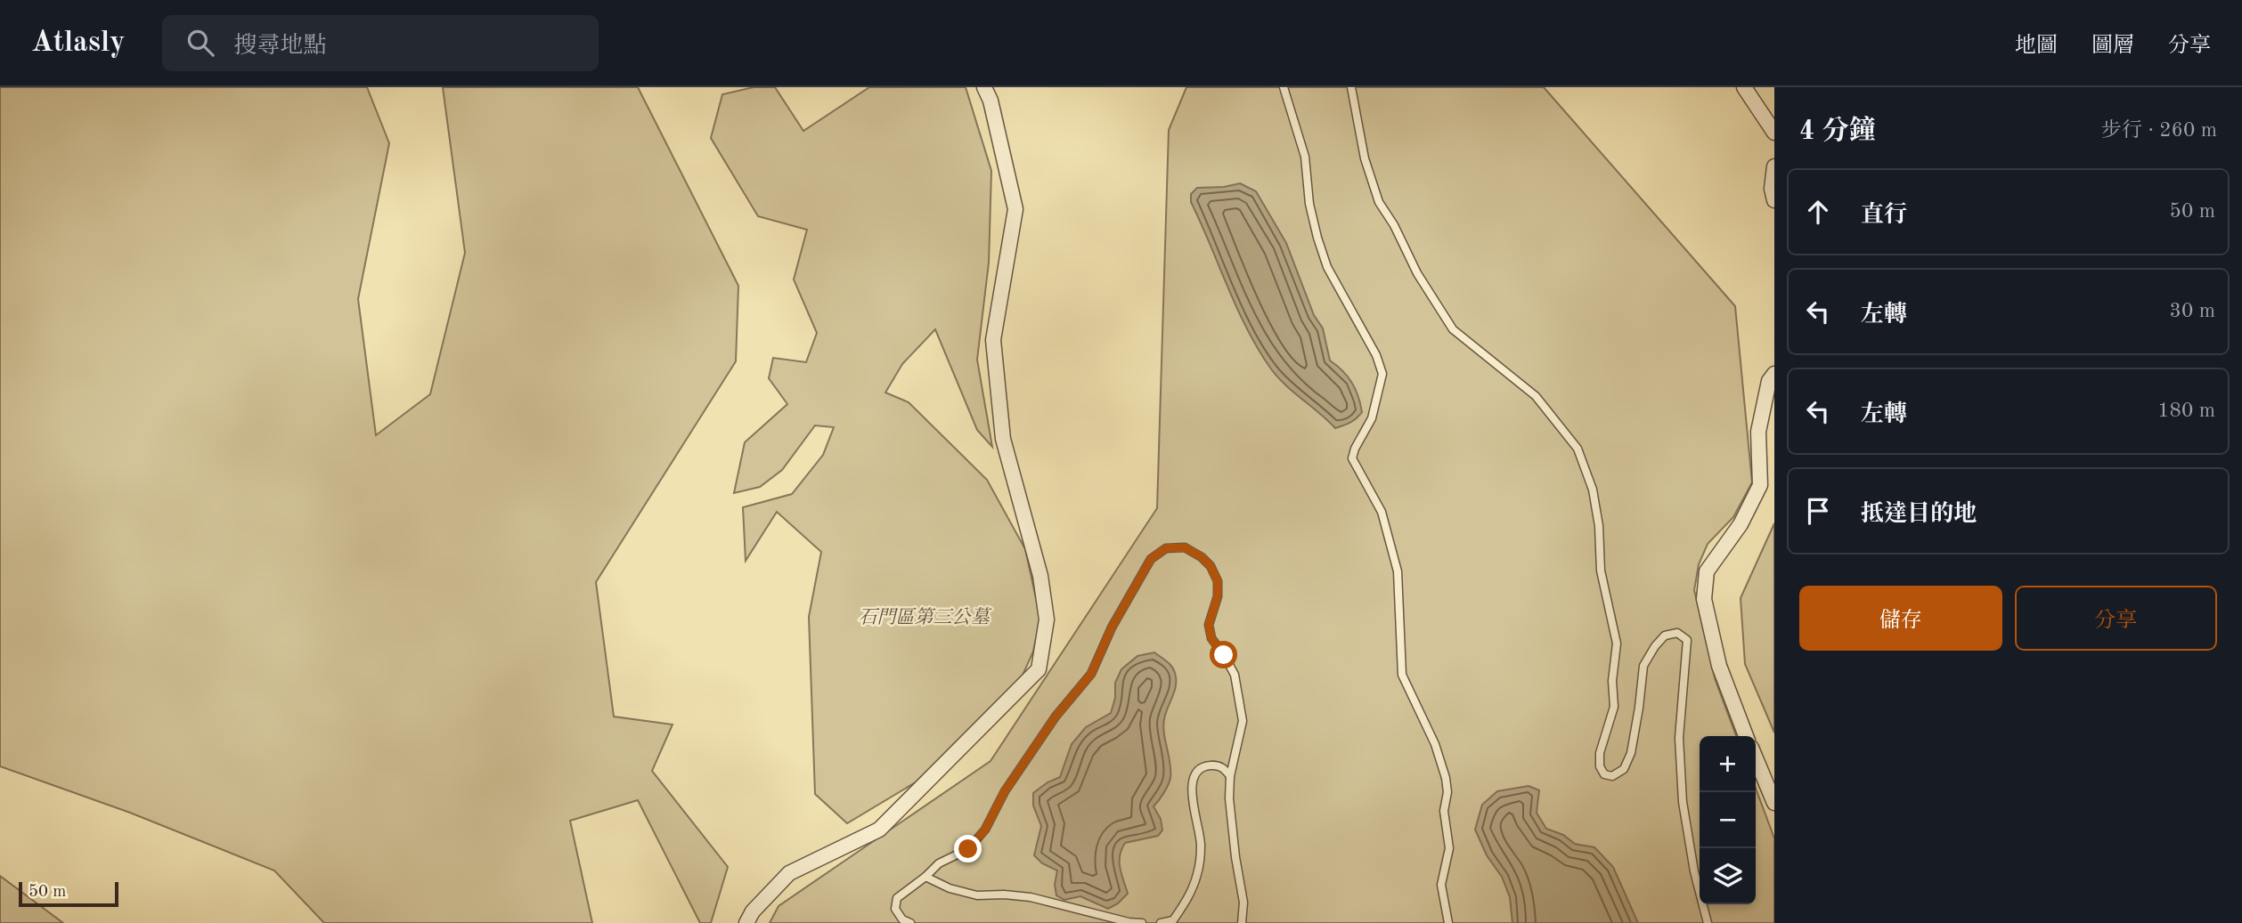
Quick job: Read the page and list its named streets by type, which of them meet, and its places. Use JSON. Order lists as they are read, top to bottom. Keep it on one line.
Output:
{"parks":["石門區第三公墓"],"scale_bar":"50 m","page":{"header":"Atlasly","search":"搜尋地點","nav":["地圖","圖層","分享"],"heading":["4 分鐘","步行 · 260 m"],"list":[["直行","50 m"],["左轉","30 m"],["左轉","180 m"],"抵達目的地"],"buttons":["儲存","分享"],"map_buttons":["+","−"],"scale":"50 m"}}
